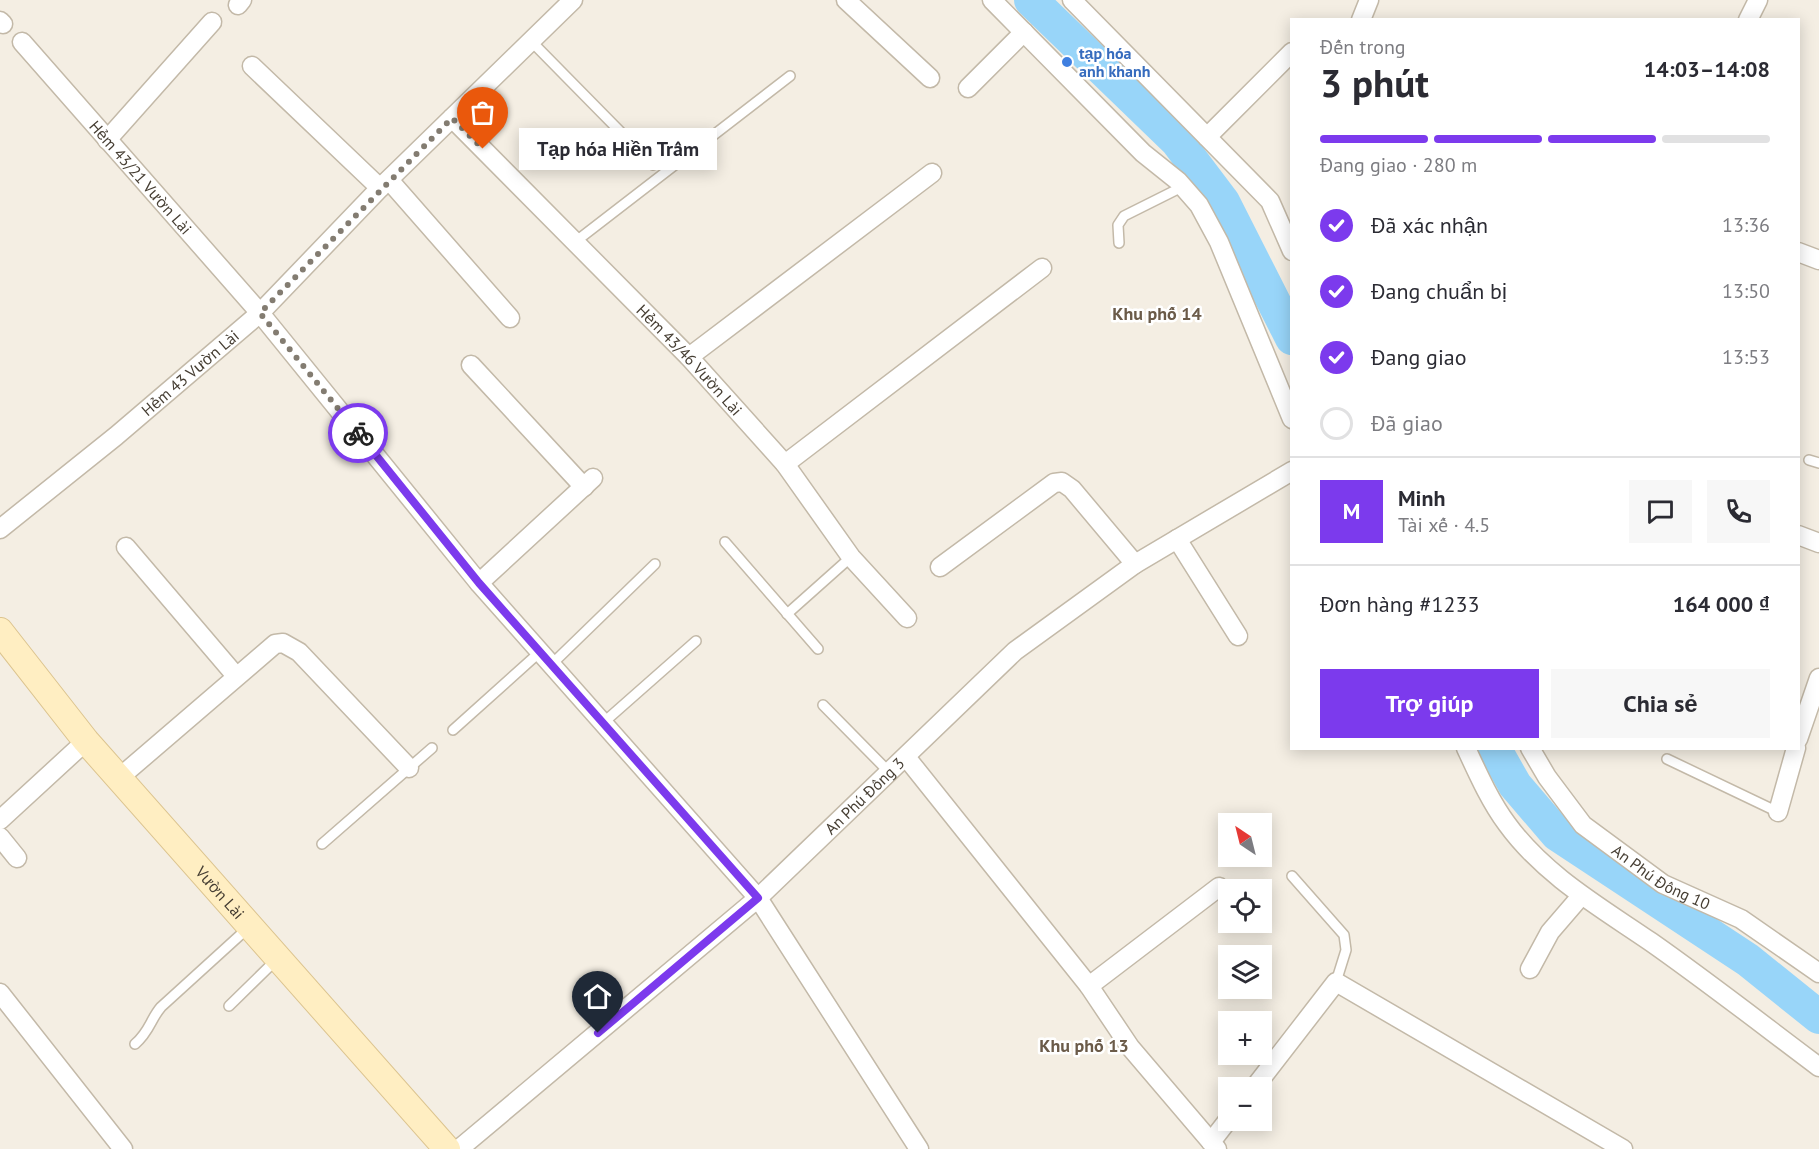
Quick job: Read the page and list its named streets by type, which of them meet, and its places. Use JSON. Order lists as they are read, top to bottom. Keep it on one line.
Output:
{"streets":{"main road":["Vườn Lài"],"street":["Hẻm 43/21 Vườn Lài","Hẻm 43/46 Vườn Lài","Hẻm 43 Vườn Lài","An Phú Đông 3","An Phú Đông 10"]},"crossings":[["Hẻm 43/21 Vườn Lài","Hẻm 43 Vườn Lài"],["Hẻm 43/21 Vườn Lài","An Phú Đông 3"],["Hẻm 43/46 Vườn Lài","Hẻm 43 Vườn Lài"]],"districts":["Khu phố 14","Khu phố 13"],"places":["tạp hóa anh khanh","Tạp hóa Hiền Trâm"],"north":"top left","page":{"heading":["3 phút","Đến trong","14:03–14:08"],"panel":["Minh","Tài xế · 4.5","Đơn hàng #1233","164 000 ₫"],"bar":"Đang giao · 280 m","bubble":"Tạp hóa Hiền Trâm","list":[["Đã xác nhận","13:36"],["Đang chuẩn bị","13:50"],["Đang giao","13:53"],"Đã giao"],"round":"M","buttons":["Trợ giúp","Chia sẻ"],"map_buttons":["+","−"]}}
